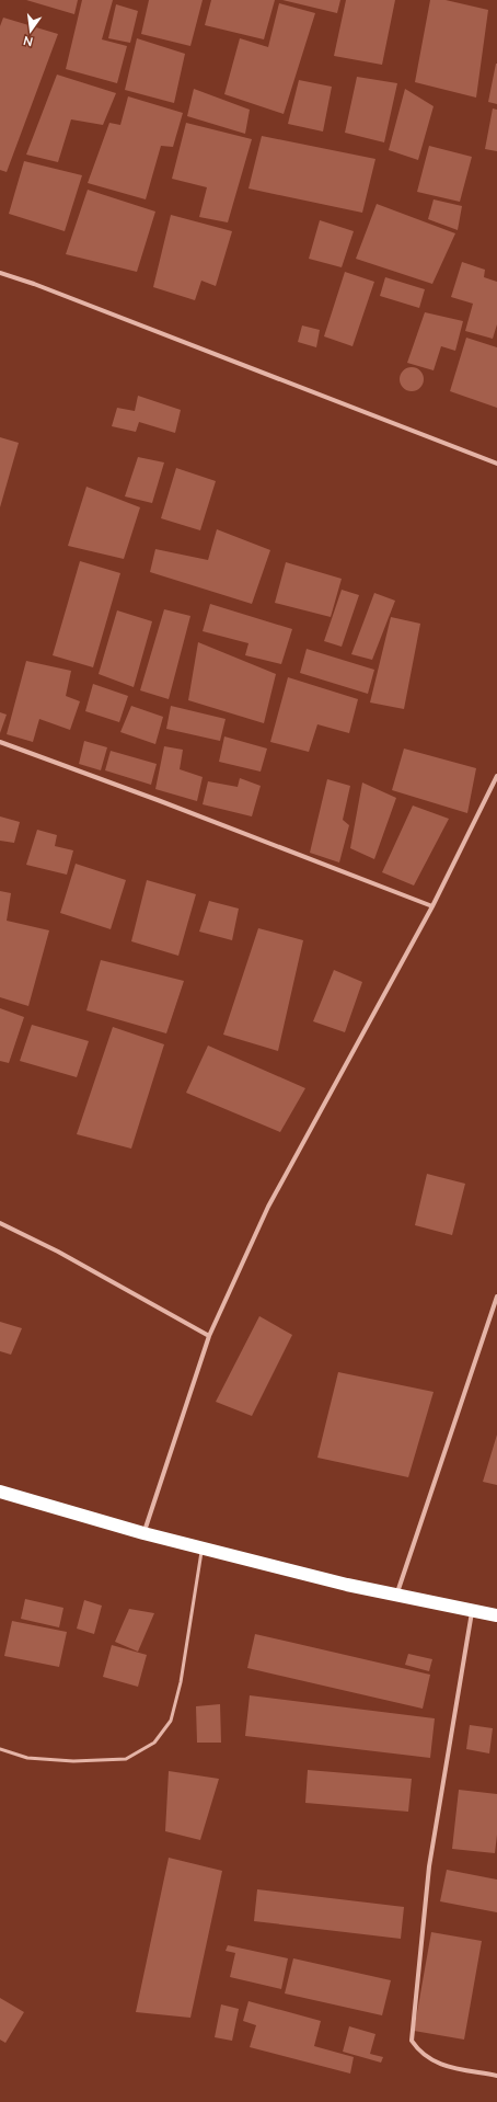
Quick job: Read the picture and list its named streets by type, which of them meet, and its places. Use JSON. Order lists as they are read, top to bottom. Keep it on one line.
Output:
{"north":"bottom"}
